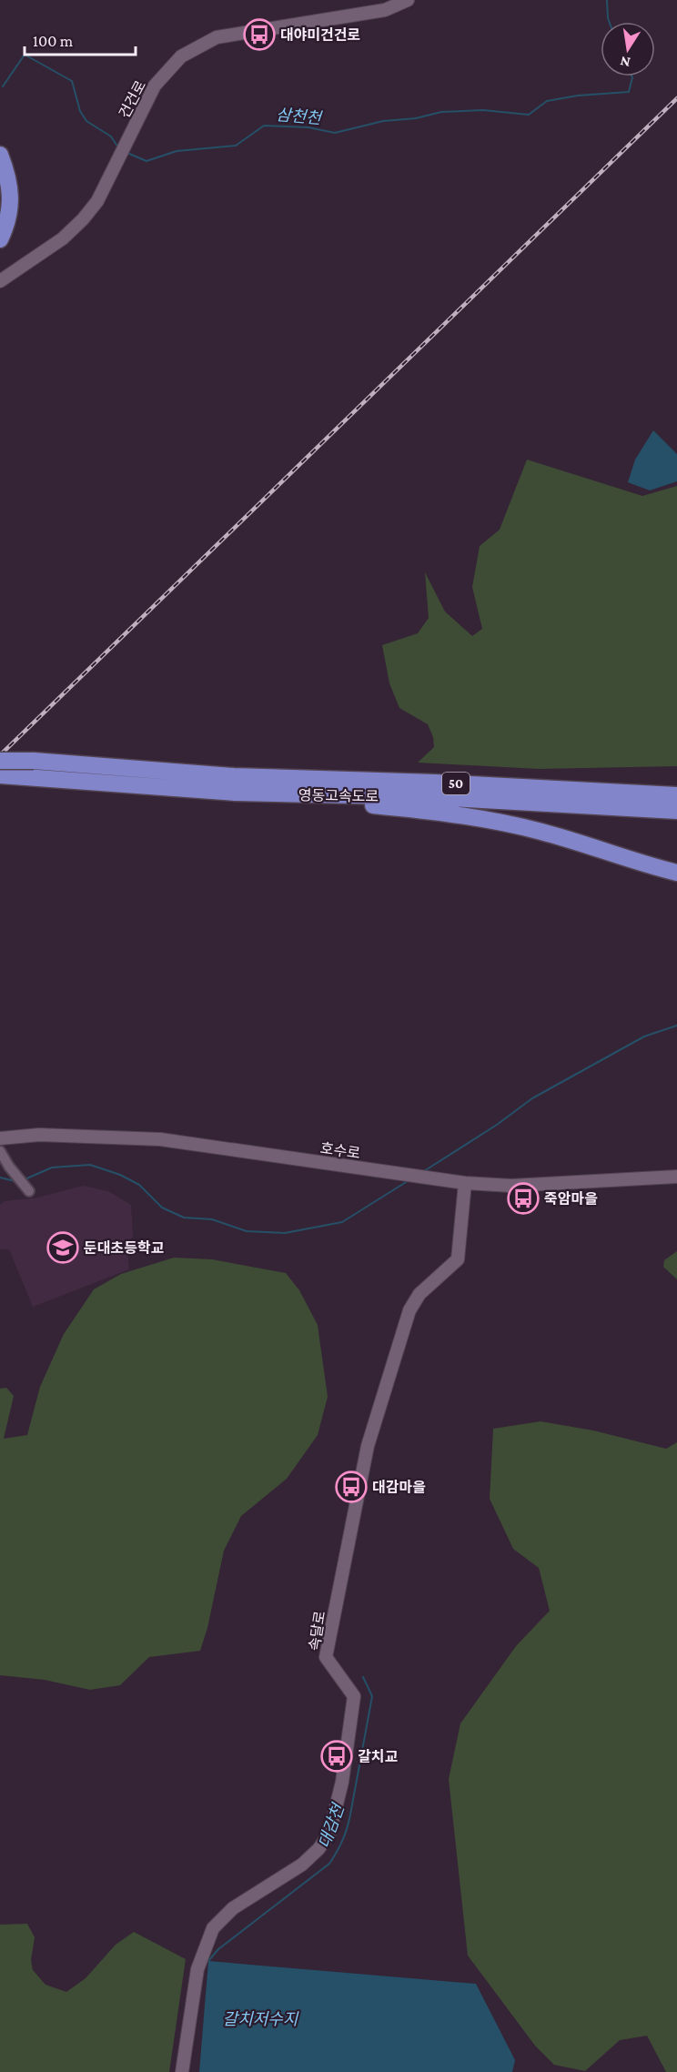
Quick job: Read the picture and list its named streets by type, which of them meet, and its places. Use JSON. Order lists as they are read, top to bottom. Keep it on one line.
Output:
{"streets":{"highway":["50","영동고속도로"],"street":["건건로","호수로","속달로"]},"crossings":[["호수로","속달로"]],"water":["삼천천","대감천","갈치저수지"],"places":{"bus stop":["대야미건건로","죽암마을","대감마을","갈치교"],"school or university":["둔대초등학교"]},"scale_bar":"100 m","north":"bottom"}
